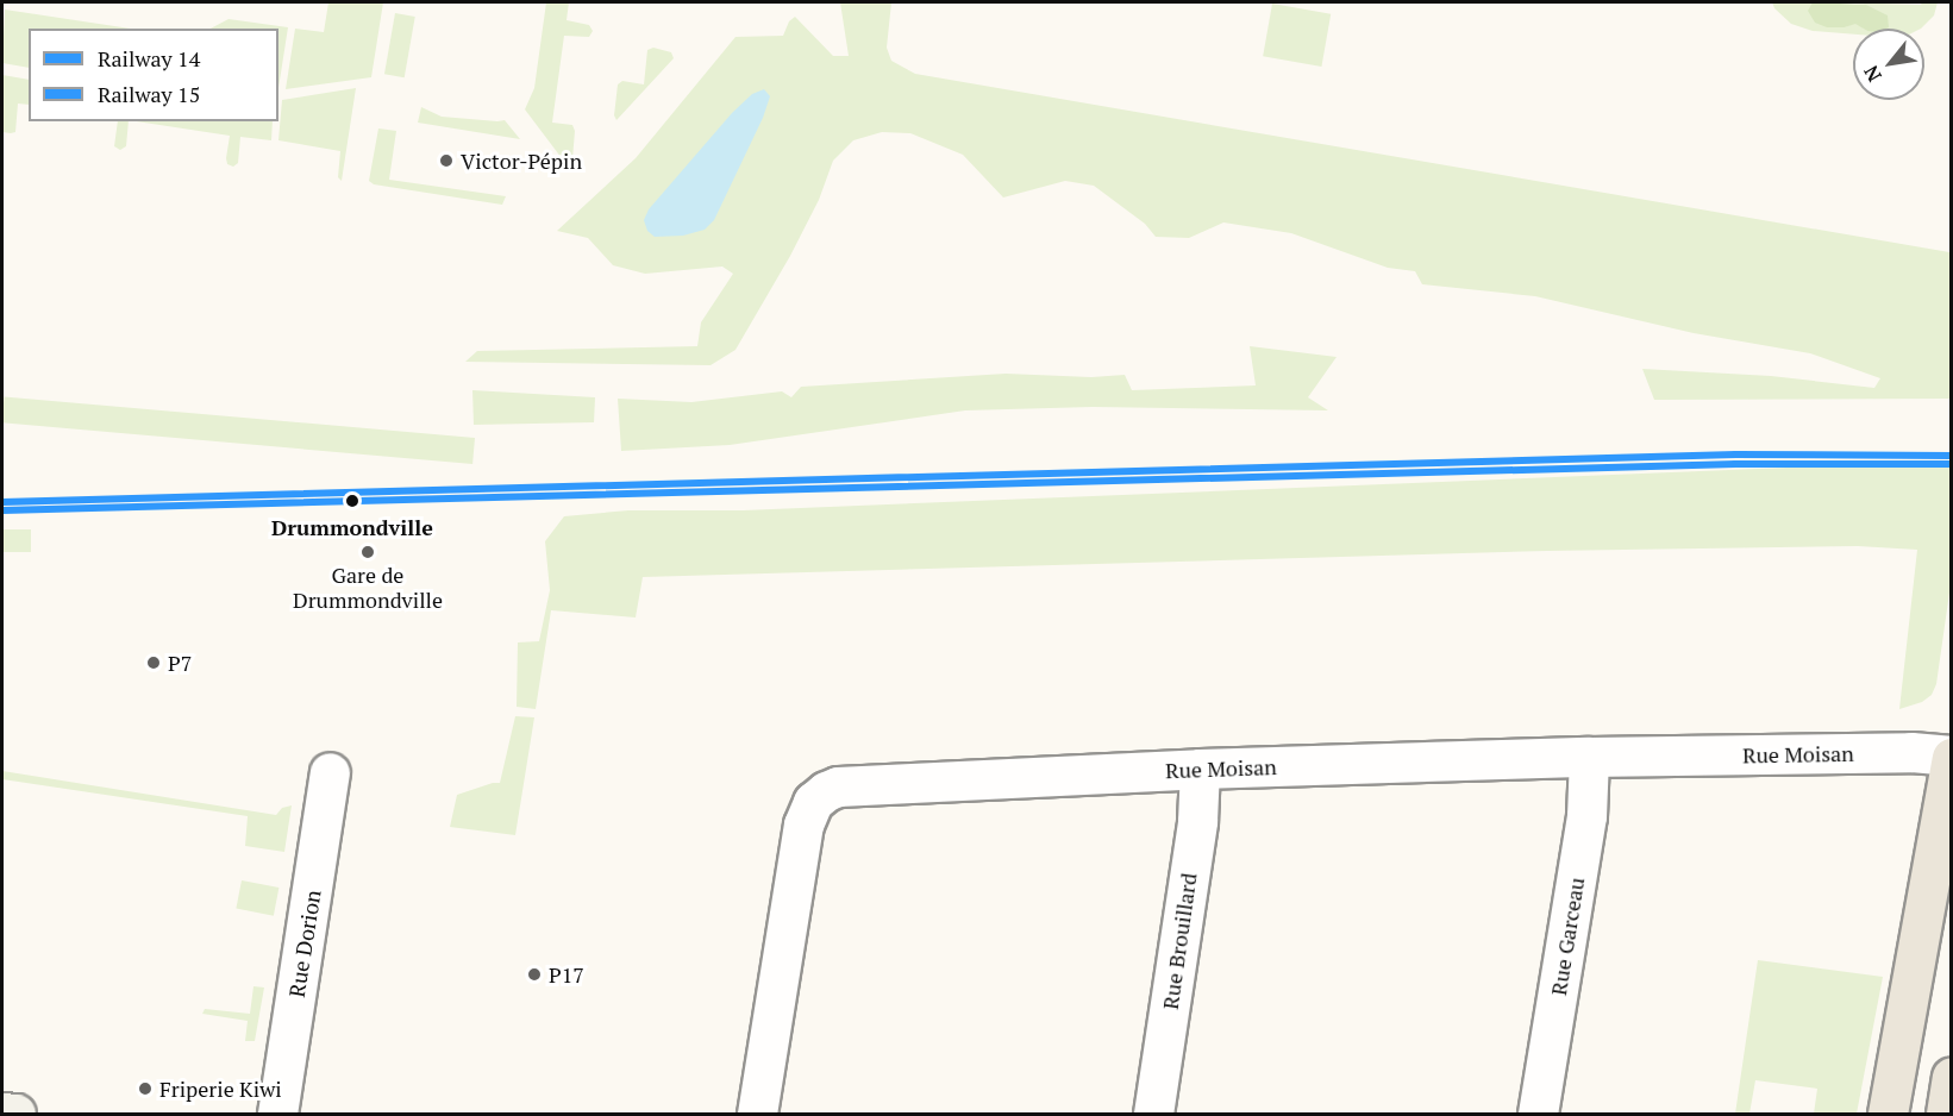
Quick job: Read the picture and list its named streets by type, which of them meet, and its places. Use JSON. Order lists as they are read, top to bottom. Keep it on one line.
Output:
{"streets":{"street":["Rue Moisan","Rue Garceau","Rue Brouillard","Rue Dorion"]},"crossings":[["Rue Moisan","Rue Garceau"],["Rue Moisan","Rue Brouillard"]],"places":["Victor-Pépin","Drummondville","Gare de Drummondville","P7","P17","Friperie Kiwi"],"lines":["rail line 14","rail line 15"],"legend":["Railway 14","Railway 15"],"north":"bottom left"}
